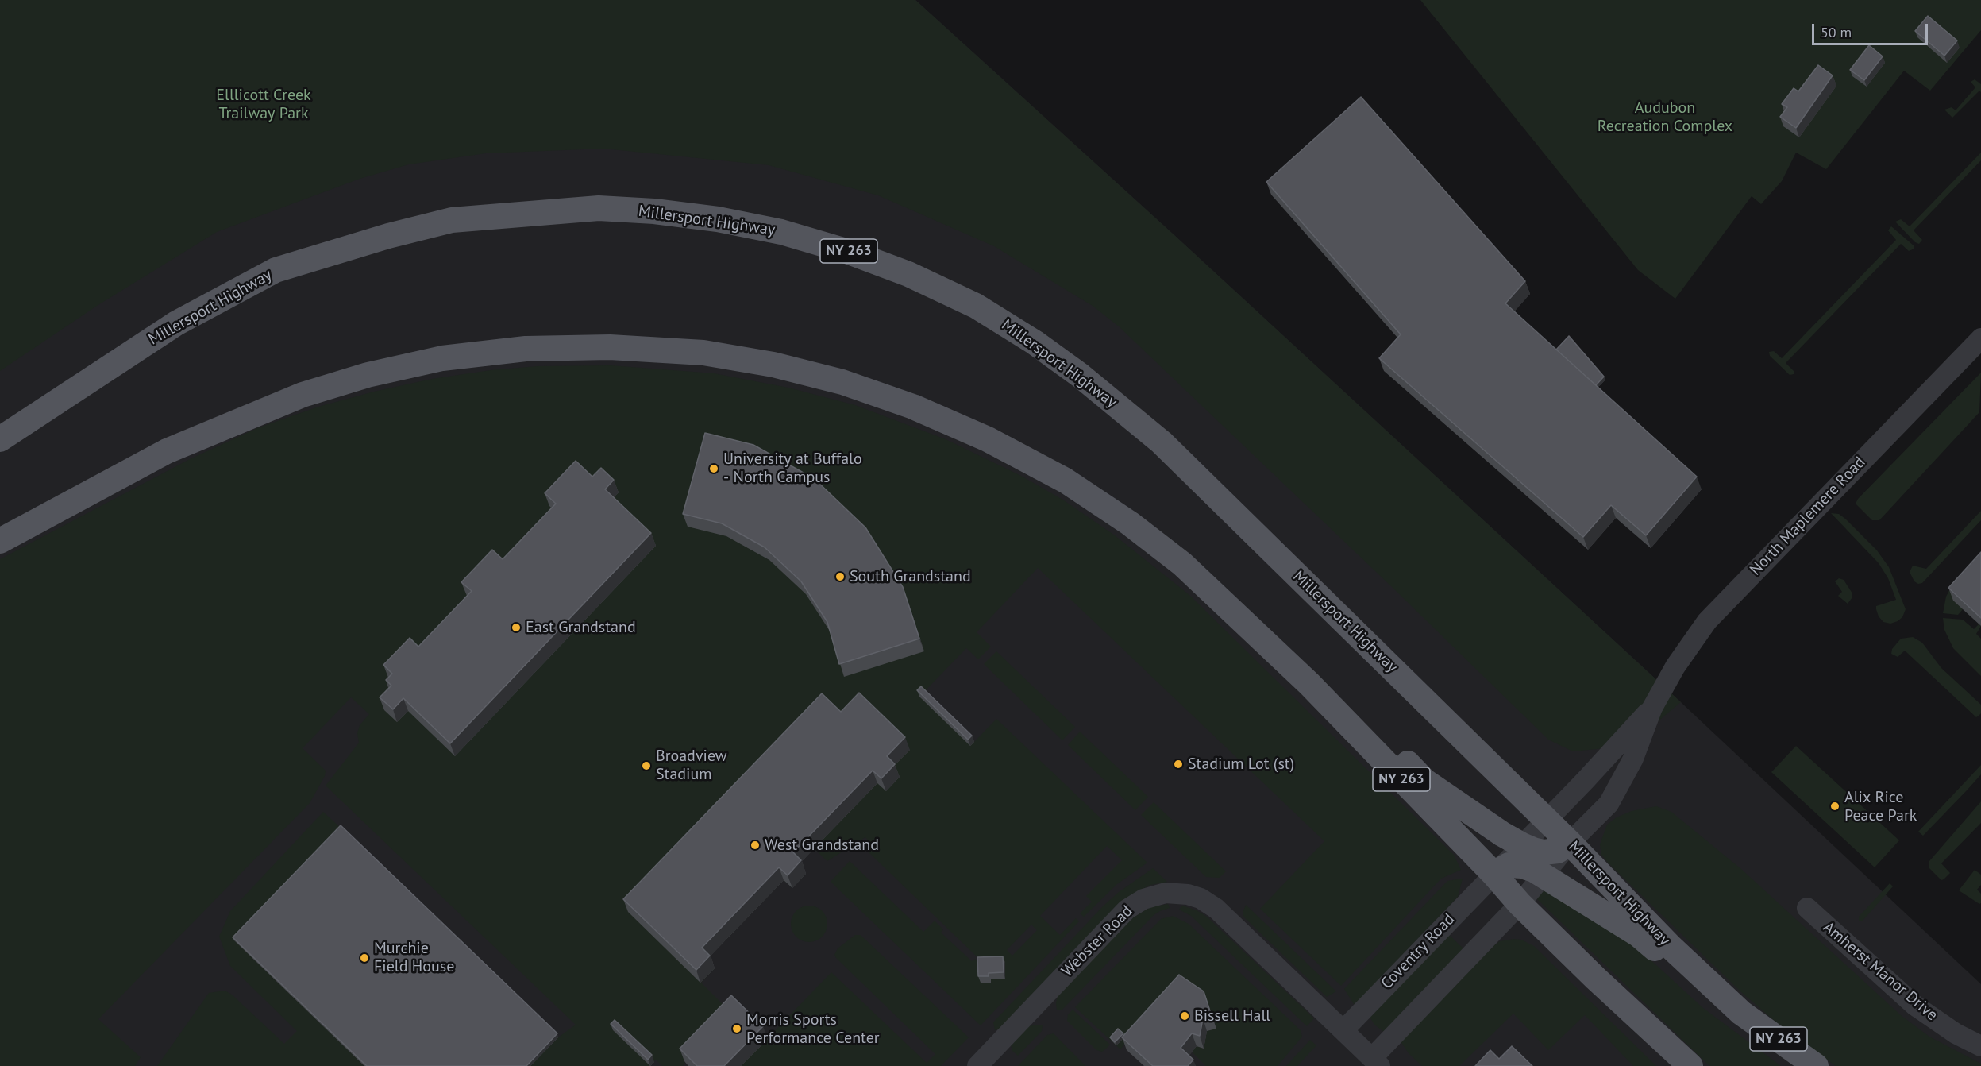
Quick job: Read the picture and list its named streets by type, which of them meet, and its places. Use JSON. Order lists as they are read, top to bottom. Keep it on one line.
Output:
{"streets":{"main road":["Millersport Highway","NY 263"],"street":["North Maplemere Road","Webster Road","Coventry Road","Amherst Manor Drive"]},"crossings":[["Millersport Highway","North Maplemere Road"],["NY 263","Coventry Road"],["Webster Road","Coventry Road"]],"parks":["Elllicott Creek Trailway Park","Audubon Recreation Complex"],"places":["University at Buffalo - North Campus","South Grandstand","East Grandstand","Stadium Lot (st)","Broadview Stadium","Alix Rice Peace Park","West Grandstand","Murchie Field House","Bissell Hall","Morris Sports Performance Center"],"scale_bar":"50 m"}
